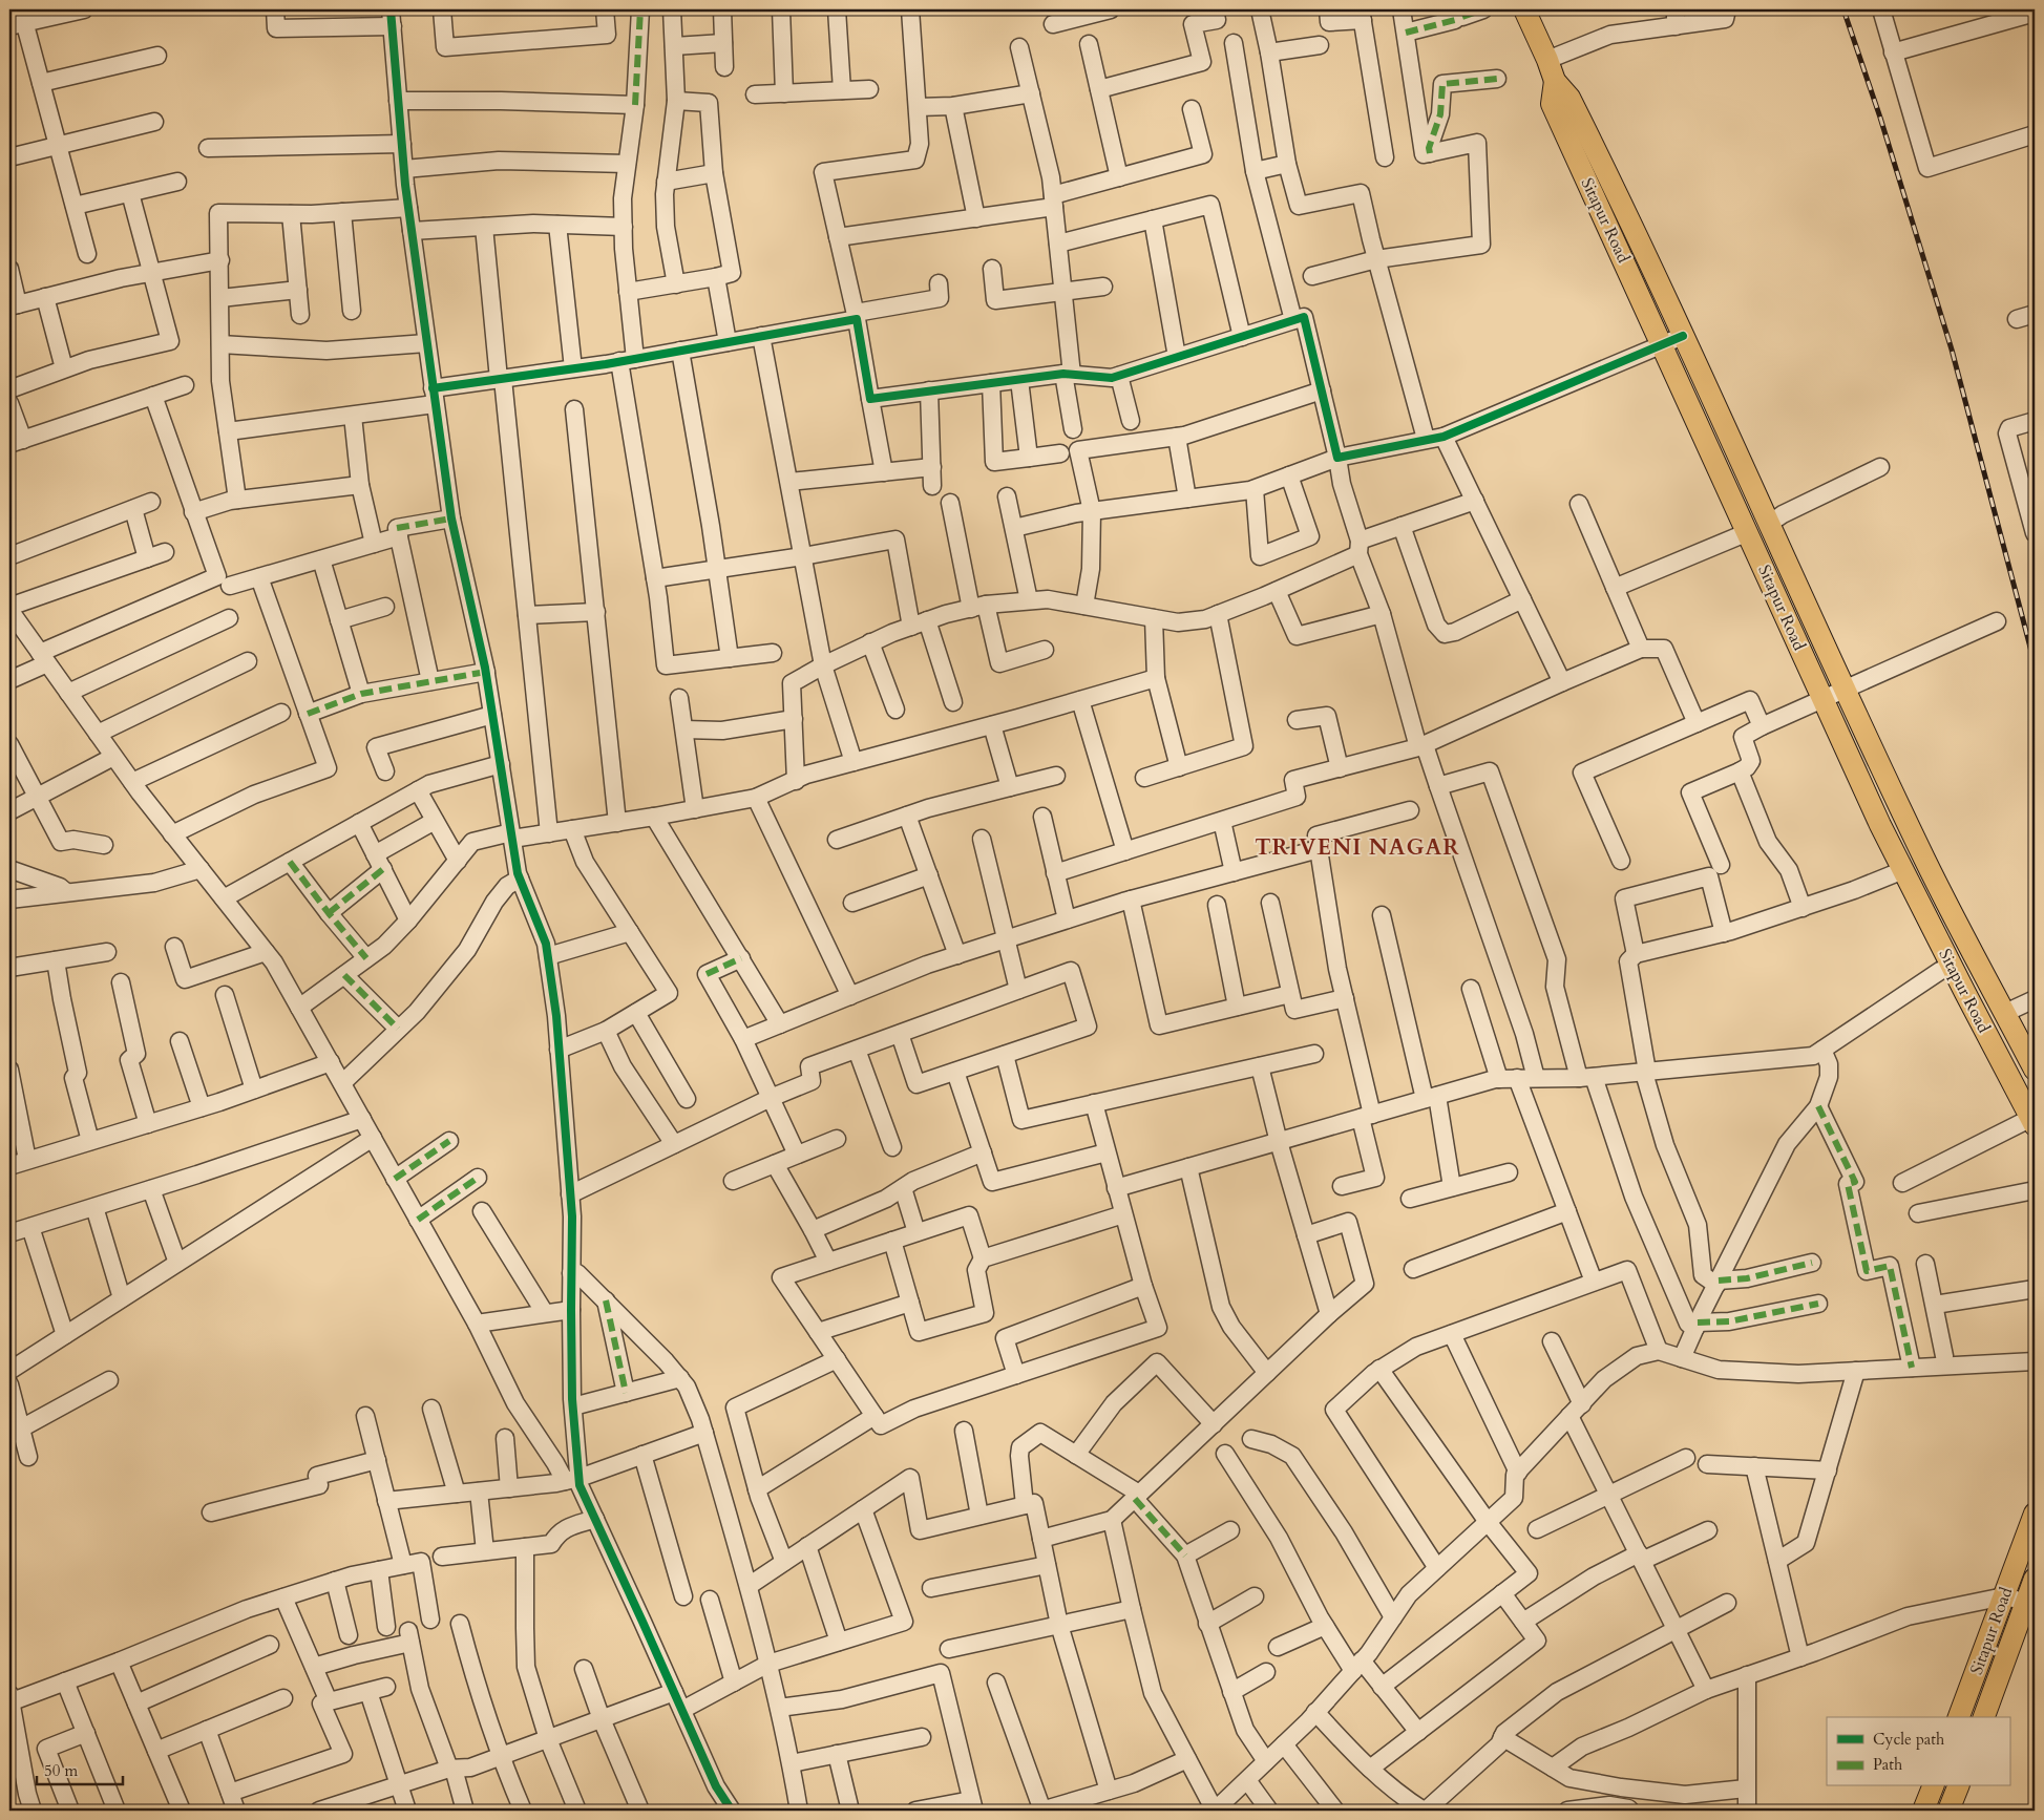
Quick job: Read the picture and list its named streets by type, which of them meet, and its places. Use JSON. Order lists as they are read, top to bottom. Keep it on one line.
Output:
{"streets":{"main road":["Sitapur Road"]},"districts":["TRIVENI NAGAR"],"legend":["Cycle path","Path"],"scale_bar":"50 m"}
